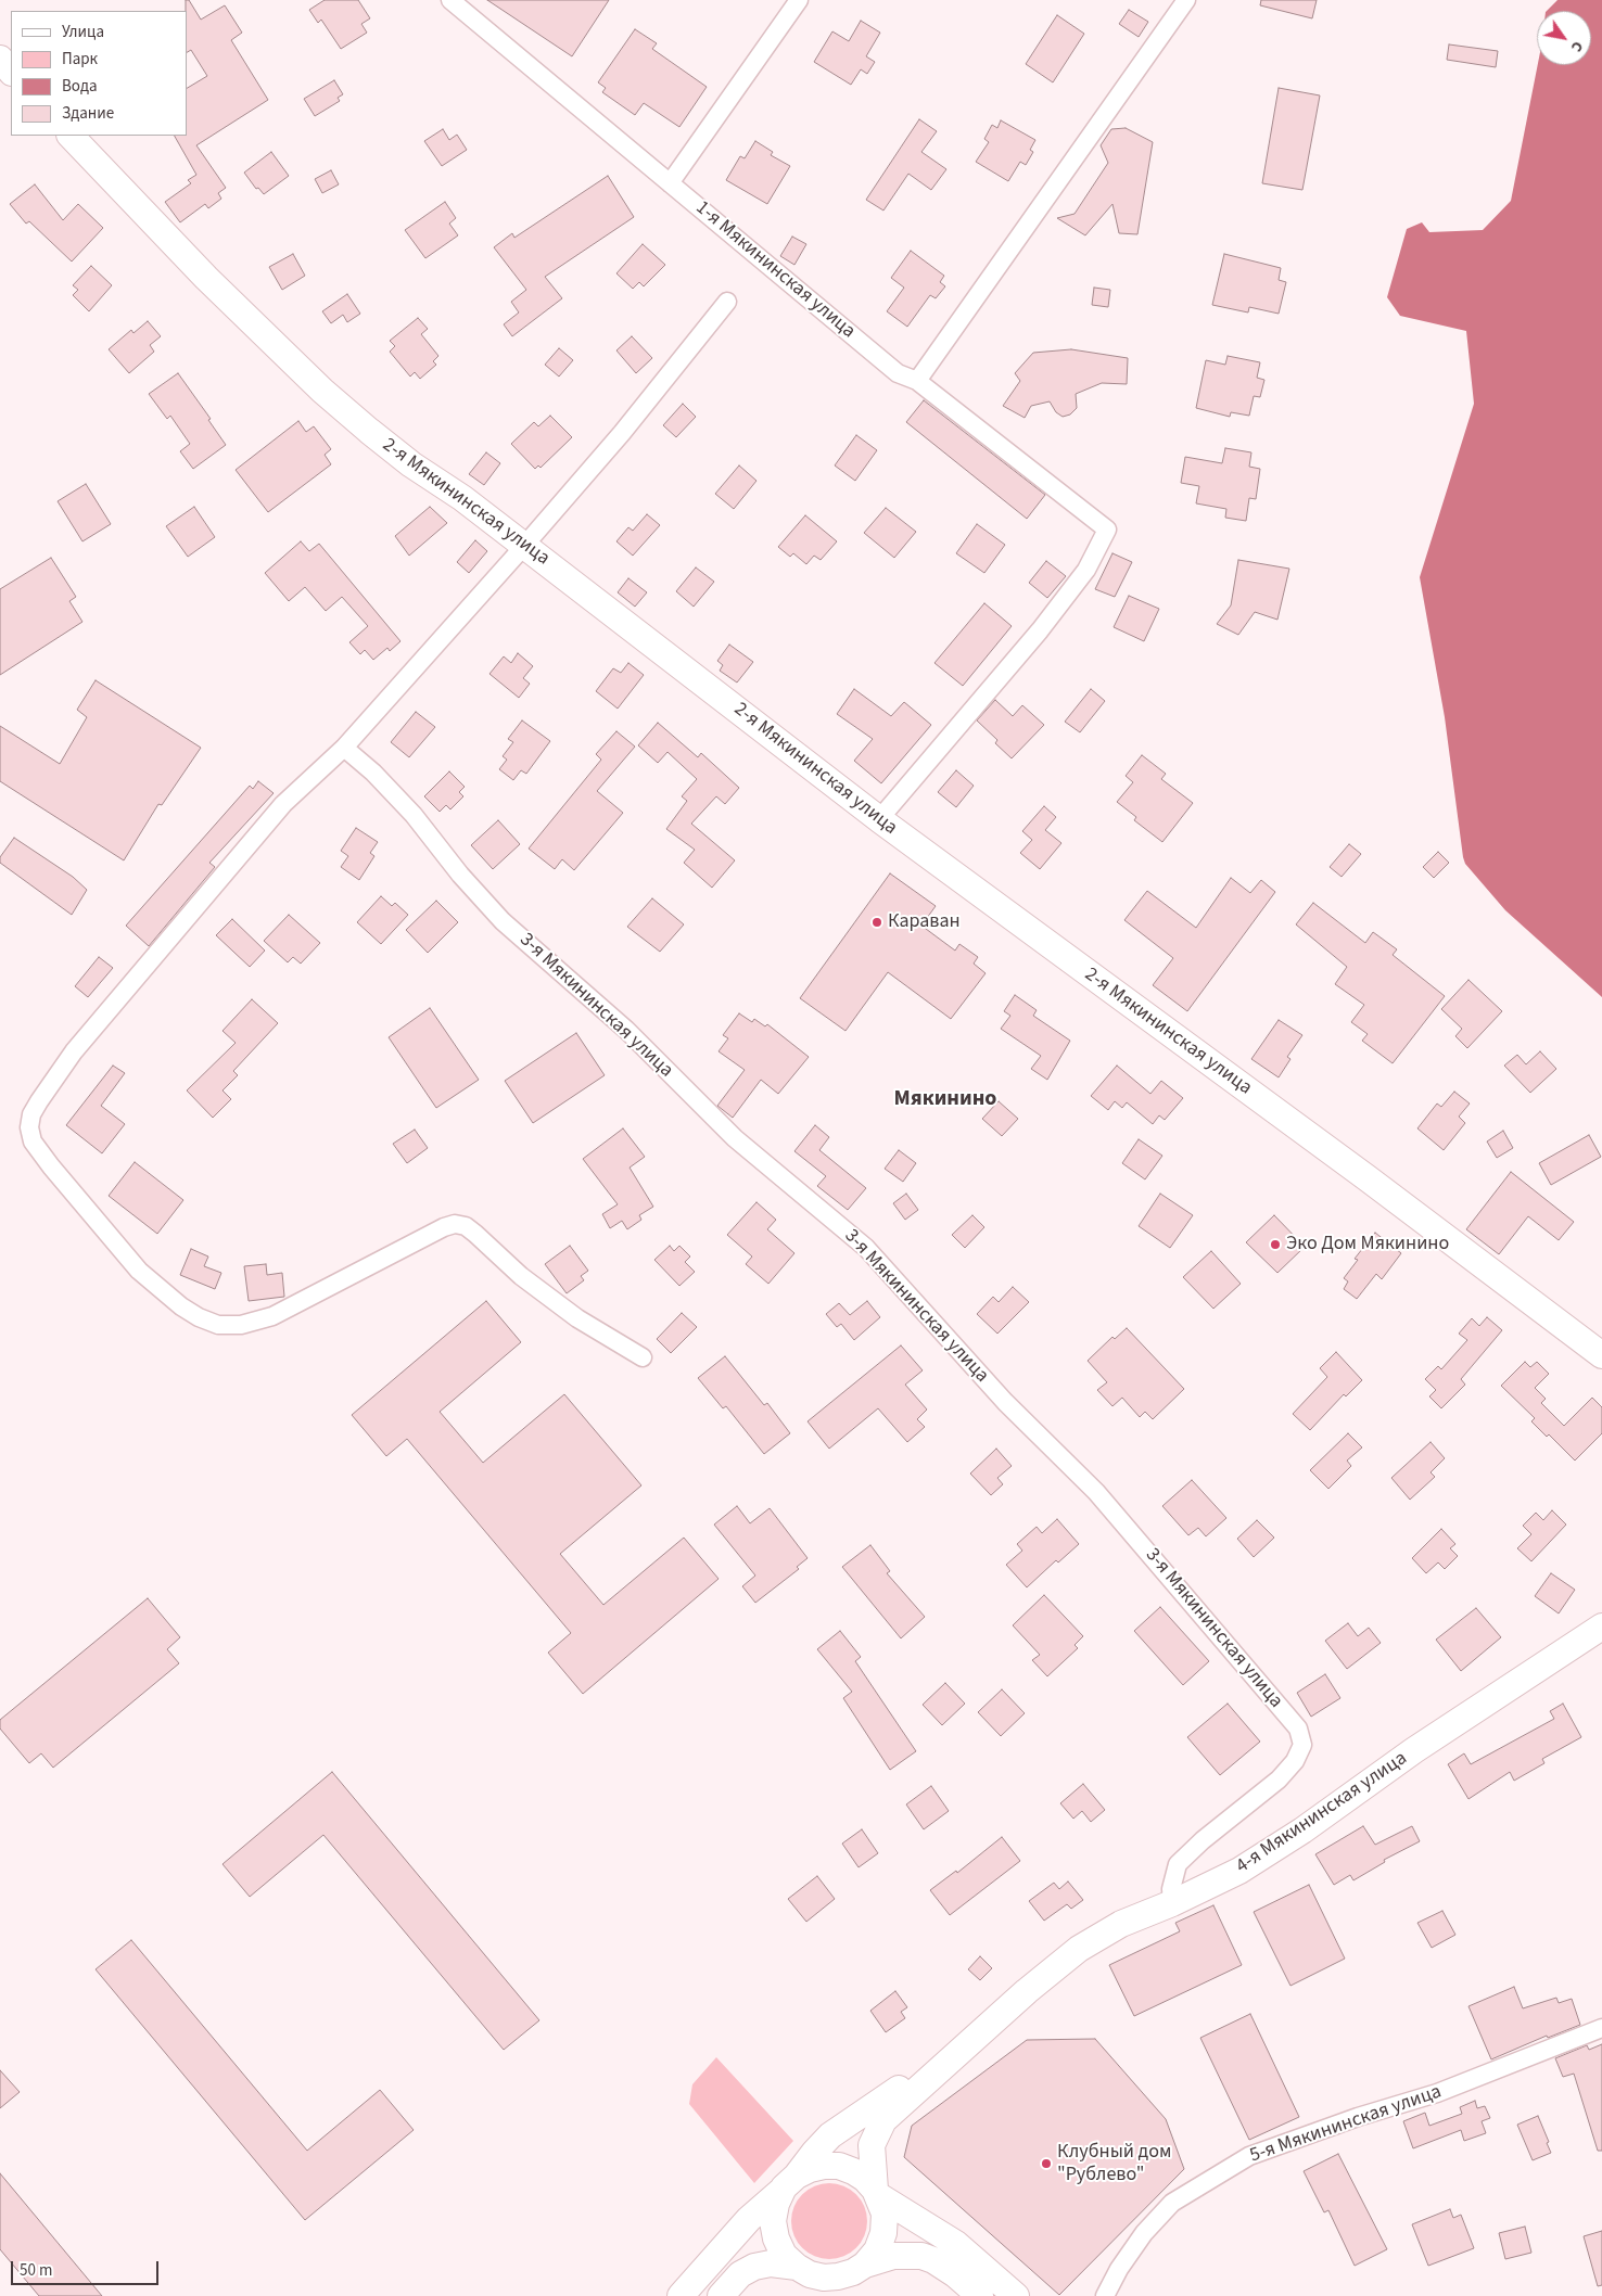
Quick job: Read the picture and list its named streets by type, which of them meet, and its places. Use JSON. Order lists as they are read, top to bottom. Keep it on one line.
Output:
{"streets":{"street":["1-я Мякининская улица","2-я Мякининская улица","3-я Мякининская улица","4-я Мякининская улица","5-я Мякининская улица"]},"crossings":[["1-я Мякининская улица","2-я Мякининская улица"],["3-я Мякининская улица","4-я Мякининская улица"]],"districts":["Мякинино"],"places":["Караван","Эко Дом Мякинино","Клубный дом \"Рублево\""],"legend":["Улица","Парк","Вода","Здание"],"scale_bar":"50 m","north":"bottom right"}
